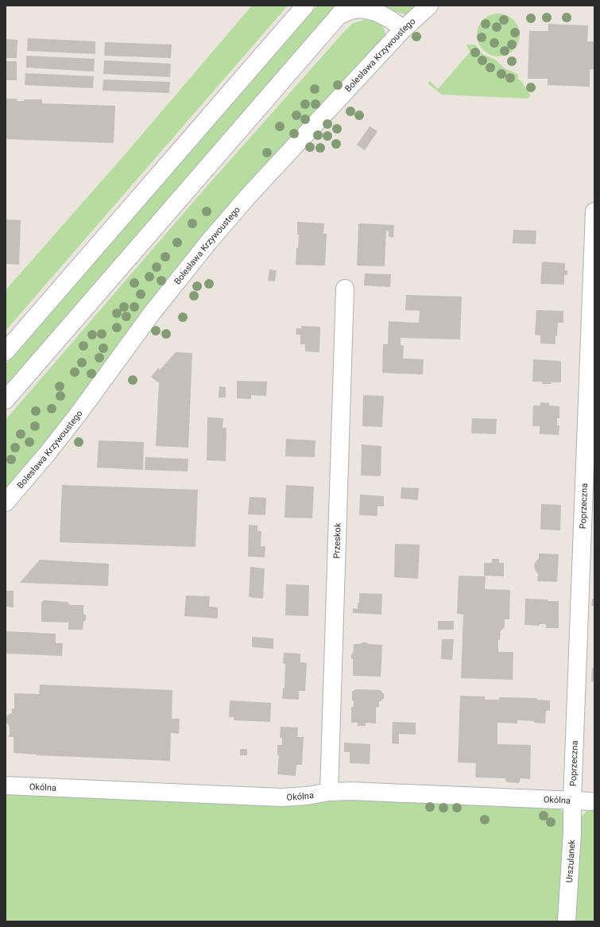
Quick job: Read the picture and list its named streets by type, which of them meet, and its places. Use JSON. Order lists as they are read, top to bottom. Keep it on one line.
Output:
{"streets":{"street":["Bolesława Krzywoustego","Poprzeczna","Przeskok","Okólna","Urszulanek"]},"crossings":[["Poprzeczna","Okólna"],["Poprzeczna","Urszulanek"],["Przeskok","Okólna"],["Okólna","Urszulanek"]]}
